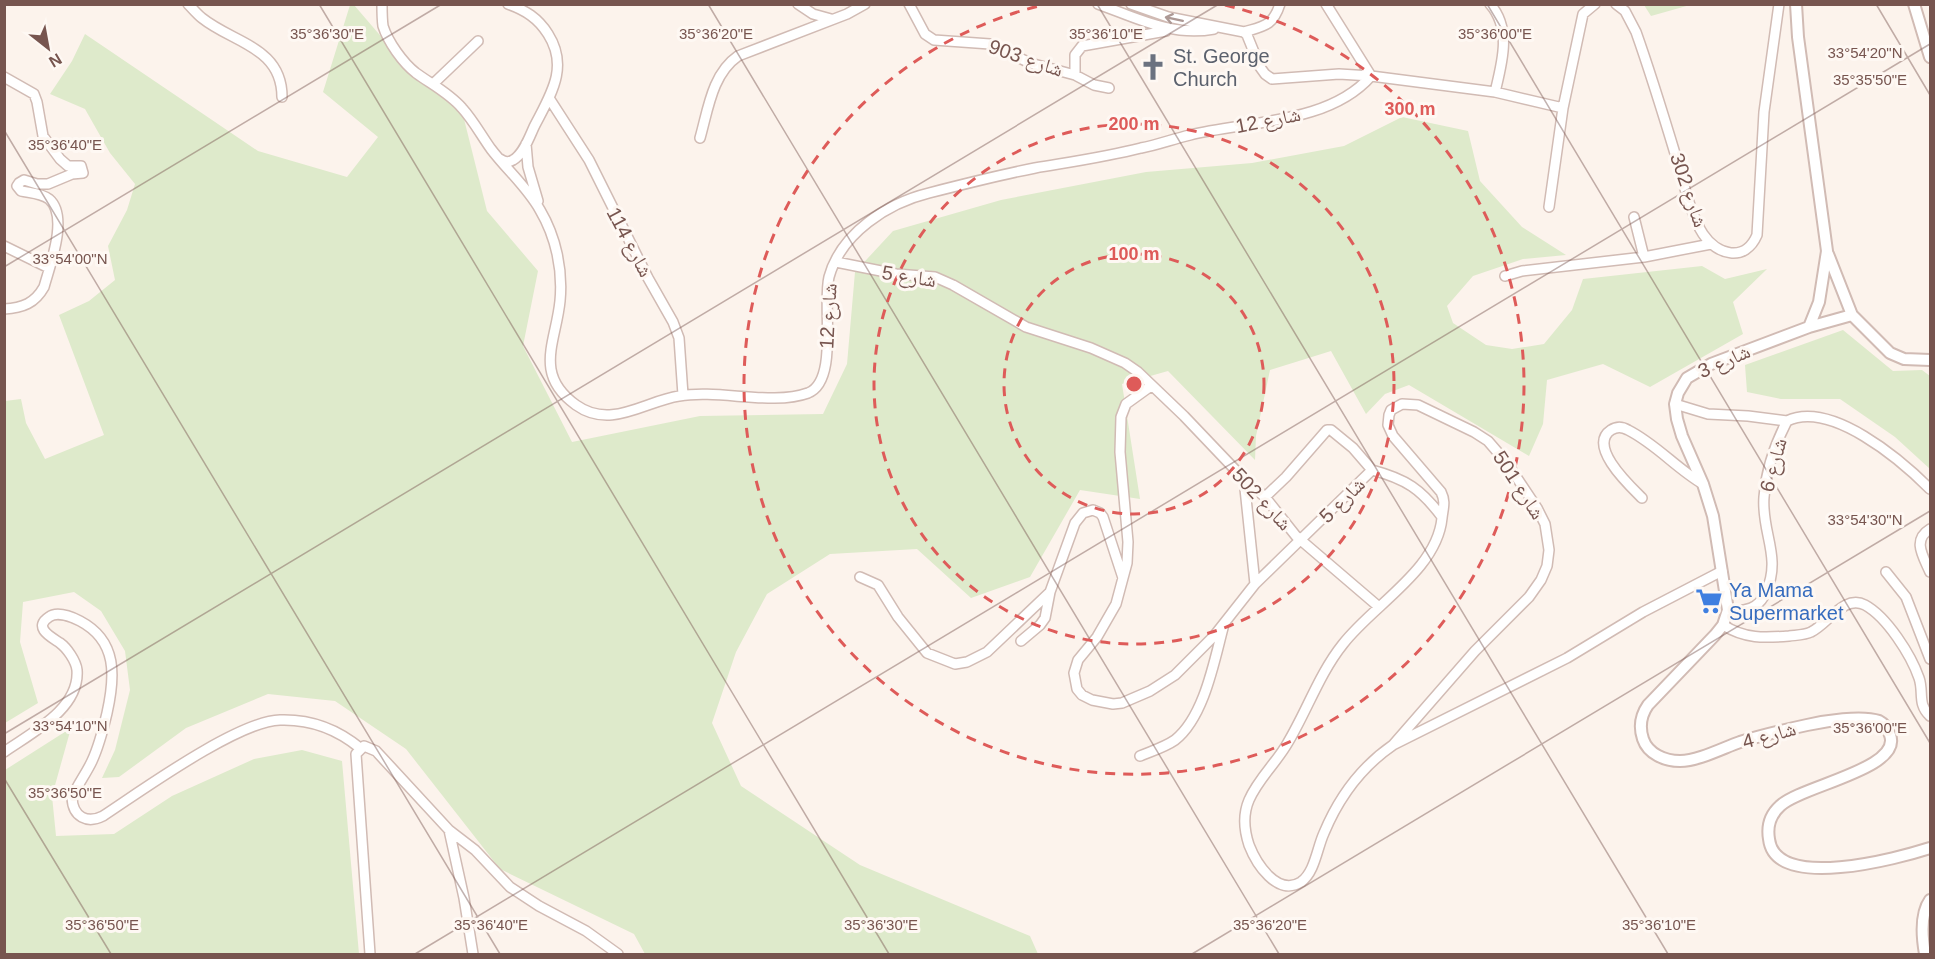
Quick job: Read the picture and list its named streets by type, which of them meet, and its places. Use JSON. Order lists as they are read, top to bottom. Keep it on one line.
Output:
{"streets":{"street":["شارع 903","شارع 12","شارع 302","شارع 114","شارع 5","شارع 3","شارع 6","شارع 501","شارع 502","شارع 4"]},"crossings":[["شارع 12","شارع 114"],["شارع 12","شارع 5"],["شارع 5","شارع 501"],["شارع 5","شارع 502"],["شارع 6","شارع 4"]],"places":{"church":["St. George Church"],"supermarket":["Ya Mama Supermarket"]},"north":"bottom right","coordinates":["35°36'30\"E","35°36'20\"E","35°36'10\"E","35°36'00\"E","33°54'20\"N","35°35'50\"E","35°36'40\"E","33°54'00\"N","33°54'30\"N","33°54'10\"N","35°36'50\"E"],"rings":["300 m","200 m","100 m"]}
